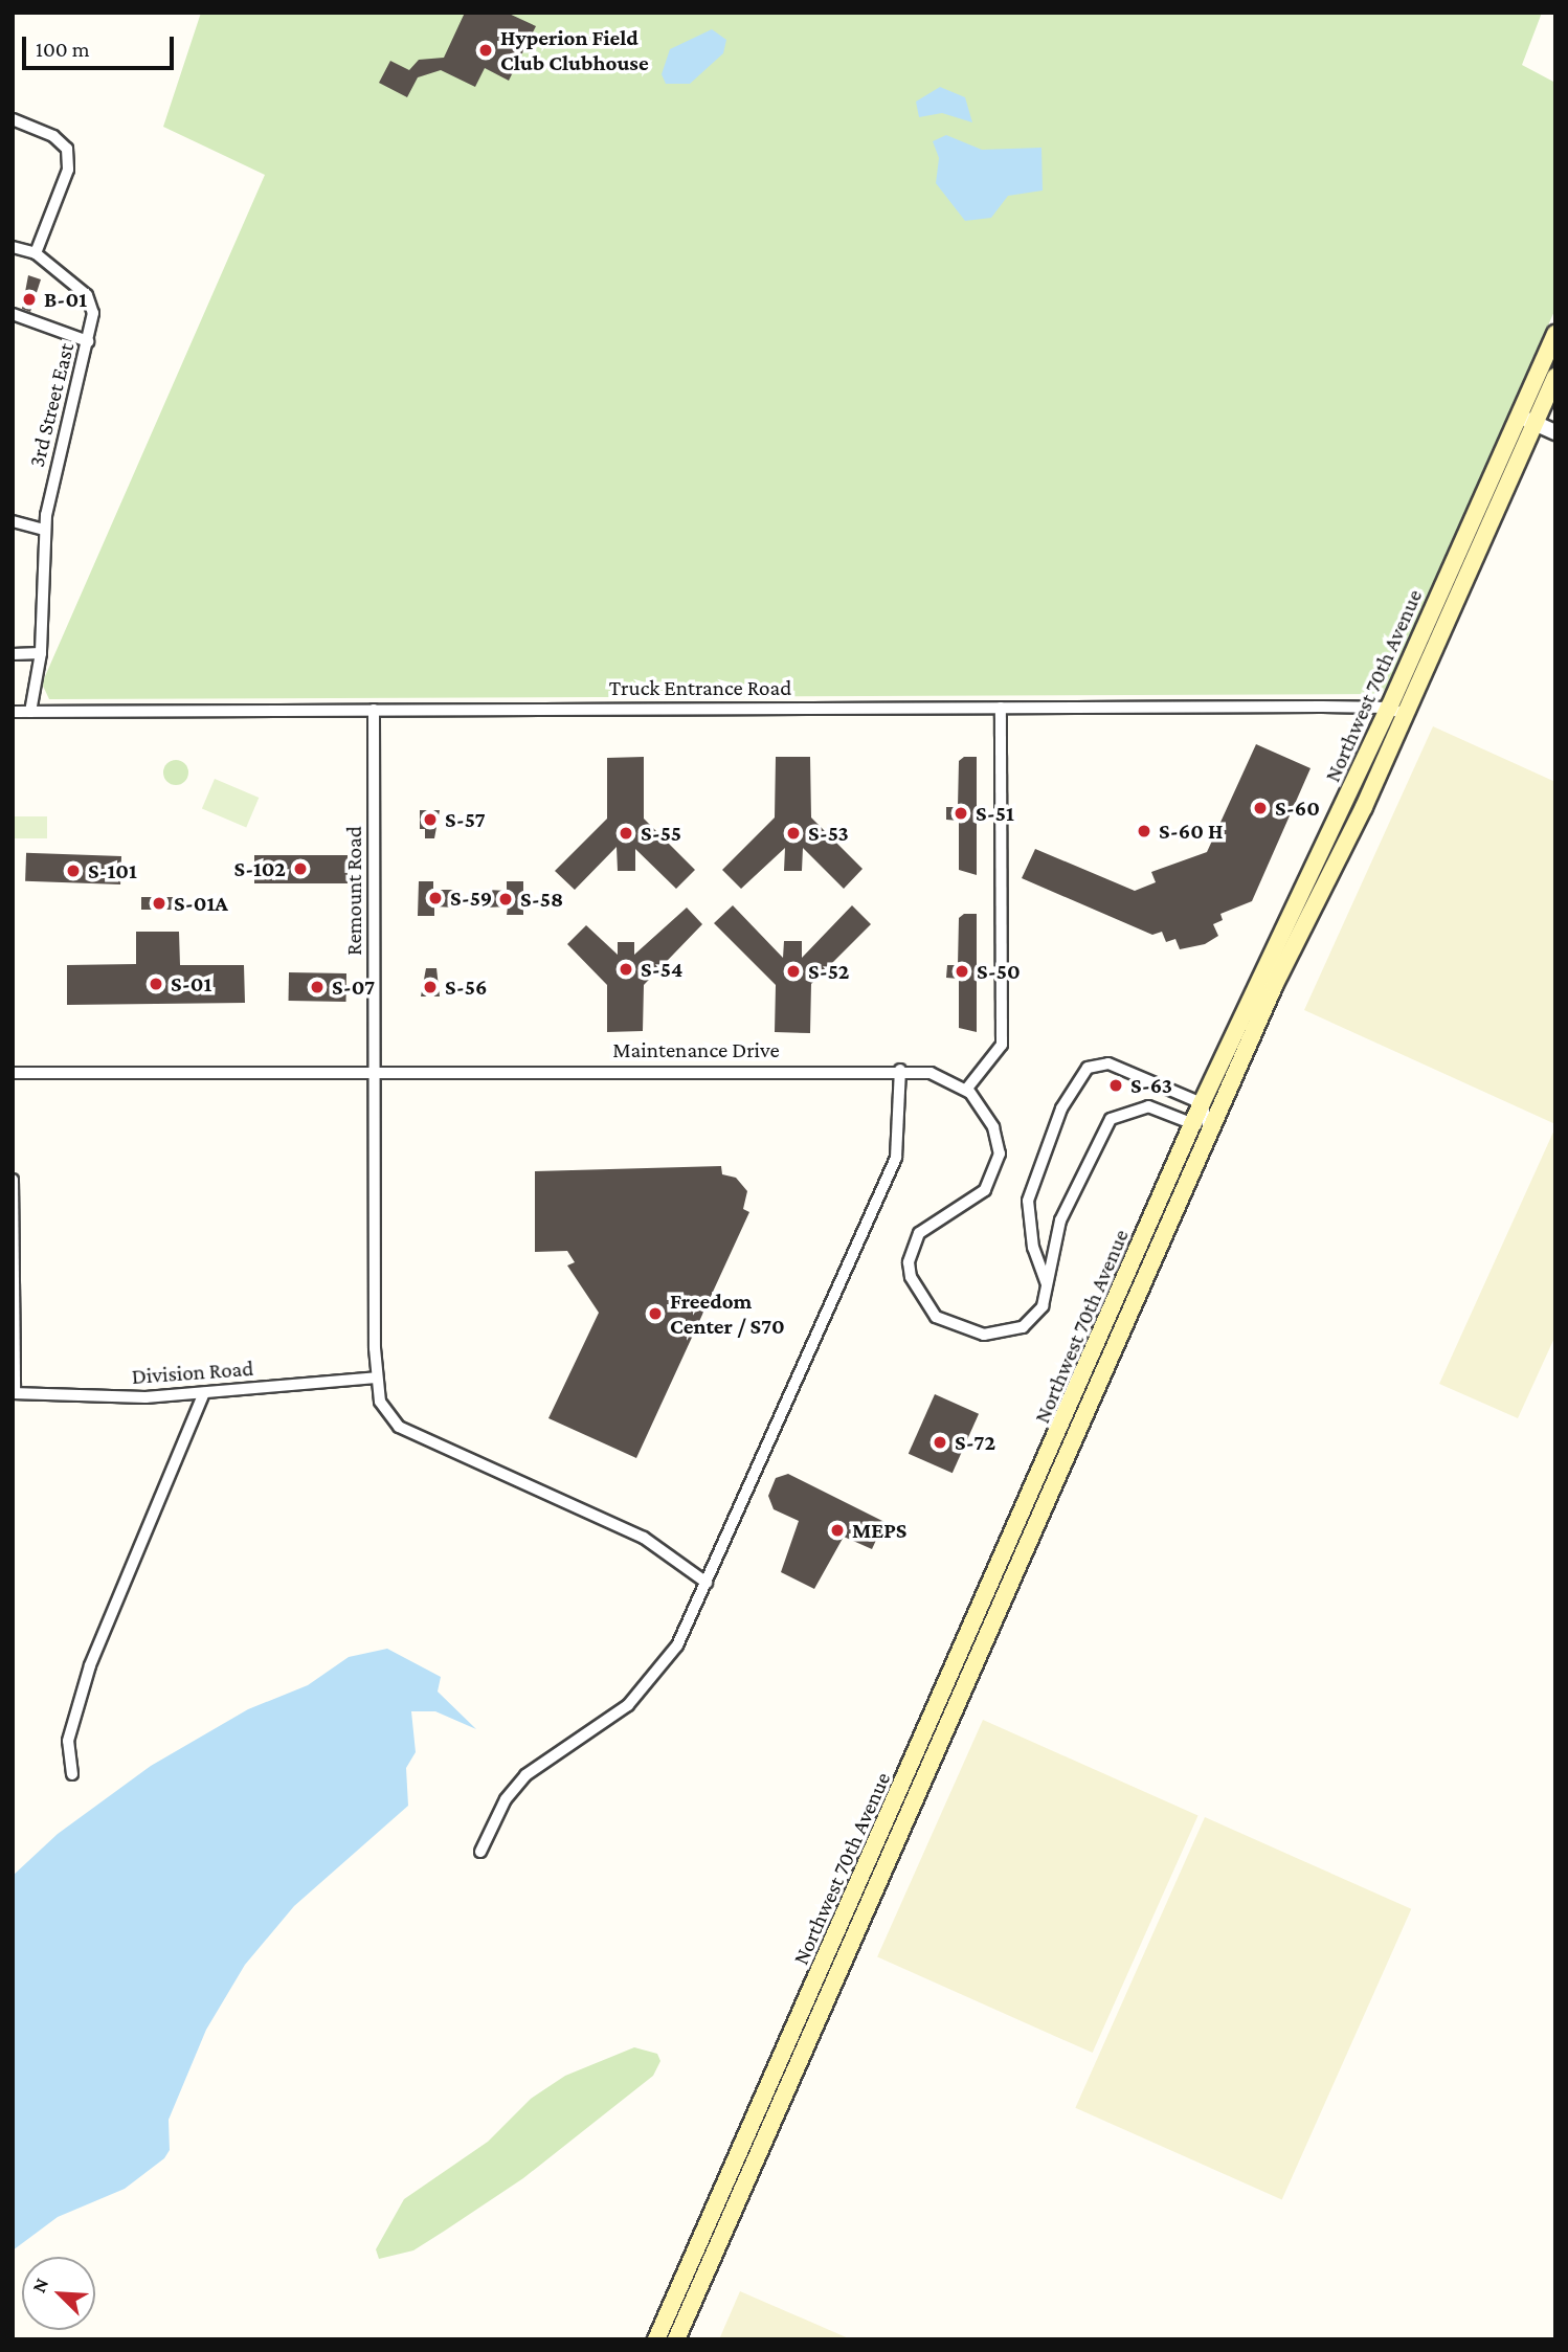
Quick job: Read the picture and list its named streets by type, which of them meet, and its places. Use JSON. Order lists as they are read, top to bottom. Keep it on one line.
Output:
{"streets":{"main road":["Northwest 70th Avenue"],"street":["3rd Street East","Truck Entrance Road","Remount Road","Maintenance Drive","Division Road"]},"crossings":[["3rd Street East","Truck Entrance Road"],["Northwest 70th Avenue","Truck Entrance Road"],["Truck Entrance Road","Remount Road"],["Remount Road","Maintenance Drive"],["Remount Road","Division Road"]],"places":["Hyperion Field Club Clubhouse","B-01","S-60","S-51","S-57","S-60 H","S-55","S-53","S-102","S-101","S-59","S-58","S-01A","S-54","S-52","S-50","S-01","S-07","S-56","S-63","Freedom Center / S70","S-72","MEPS"],"scale_bar":"100 m","north":"top left"}
